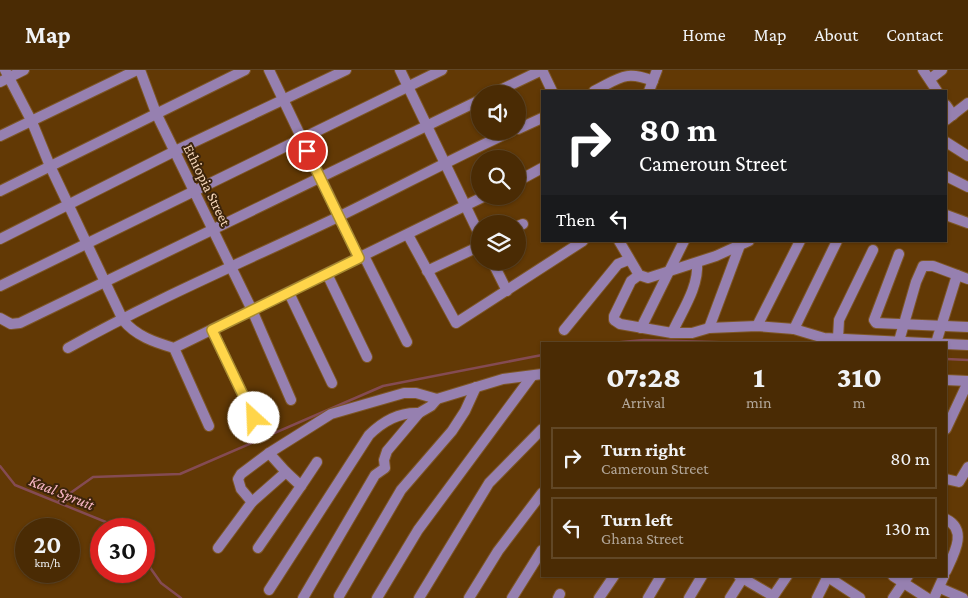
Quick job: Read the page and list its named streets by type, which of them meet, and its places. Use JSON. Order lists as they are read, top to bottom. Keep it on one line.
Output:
{"streets":{"street":["Ethiopia Street"]},"water":["Kaal Spruit"],"page":{"header":"Map","nav":["Home","Map","About","Contact"],"turn":["80 m","Cameroun Street"],"then":"Then","eta":["07:28","Arrival","1","min","310","m"],"list":[{"name":"Turn right","note":"Cameroun Street","value":"80 m"},{"name":"Turn left","note":"Ghana Street","value":"130 m"}],"speed":"20 km/h","limit":"30"}}
